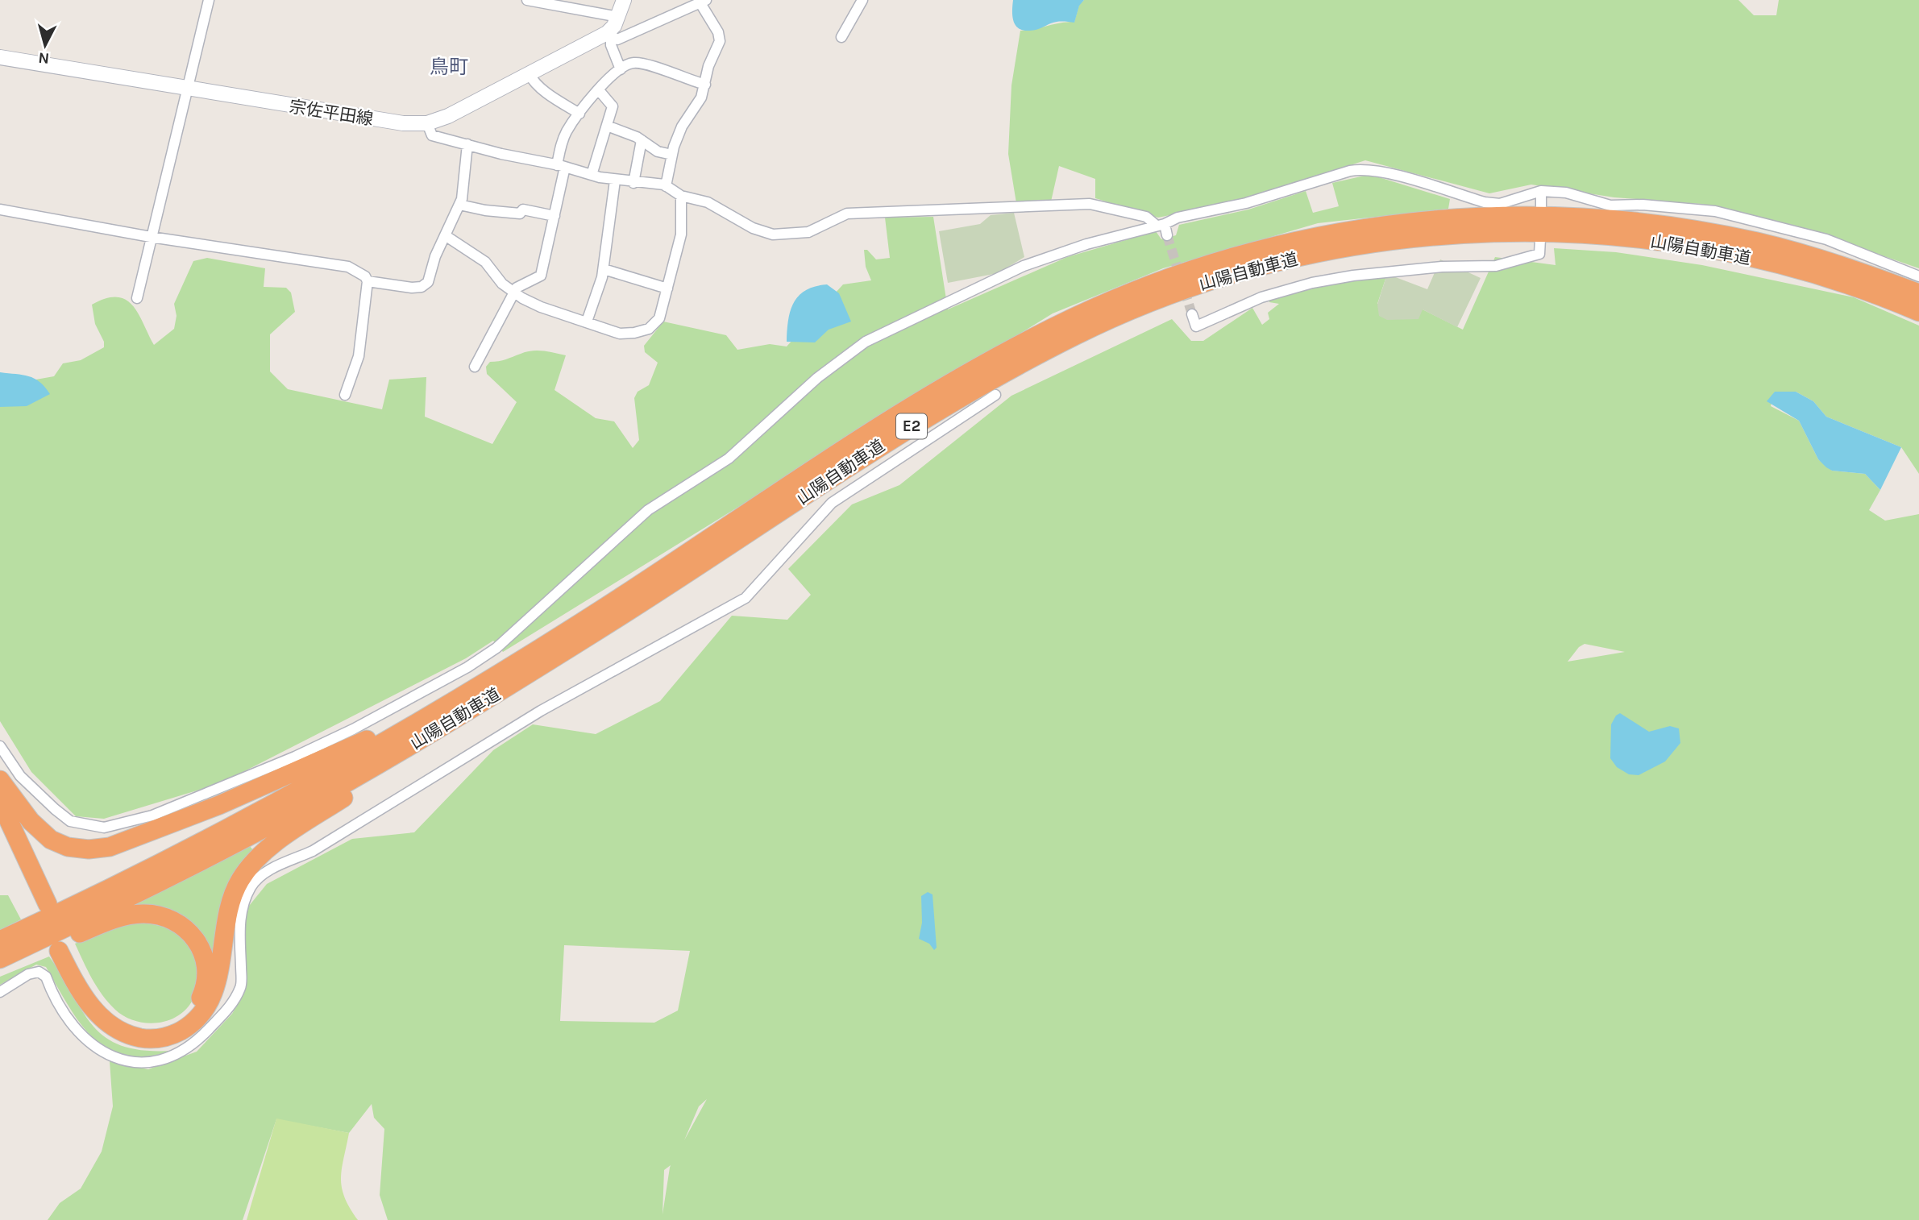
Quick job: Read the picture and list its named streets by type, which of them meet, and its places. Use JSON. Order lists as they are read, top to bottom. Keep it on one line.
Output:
{"streets":{"highway":["山陽自動車道","E2"],"main road":["宗佐平田線"]},"districts":["鳥町"],"north":"bottom"}
